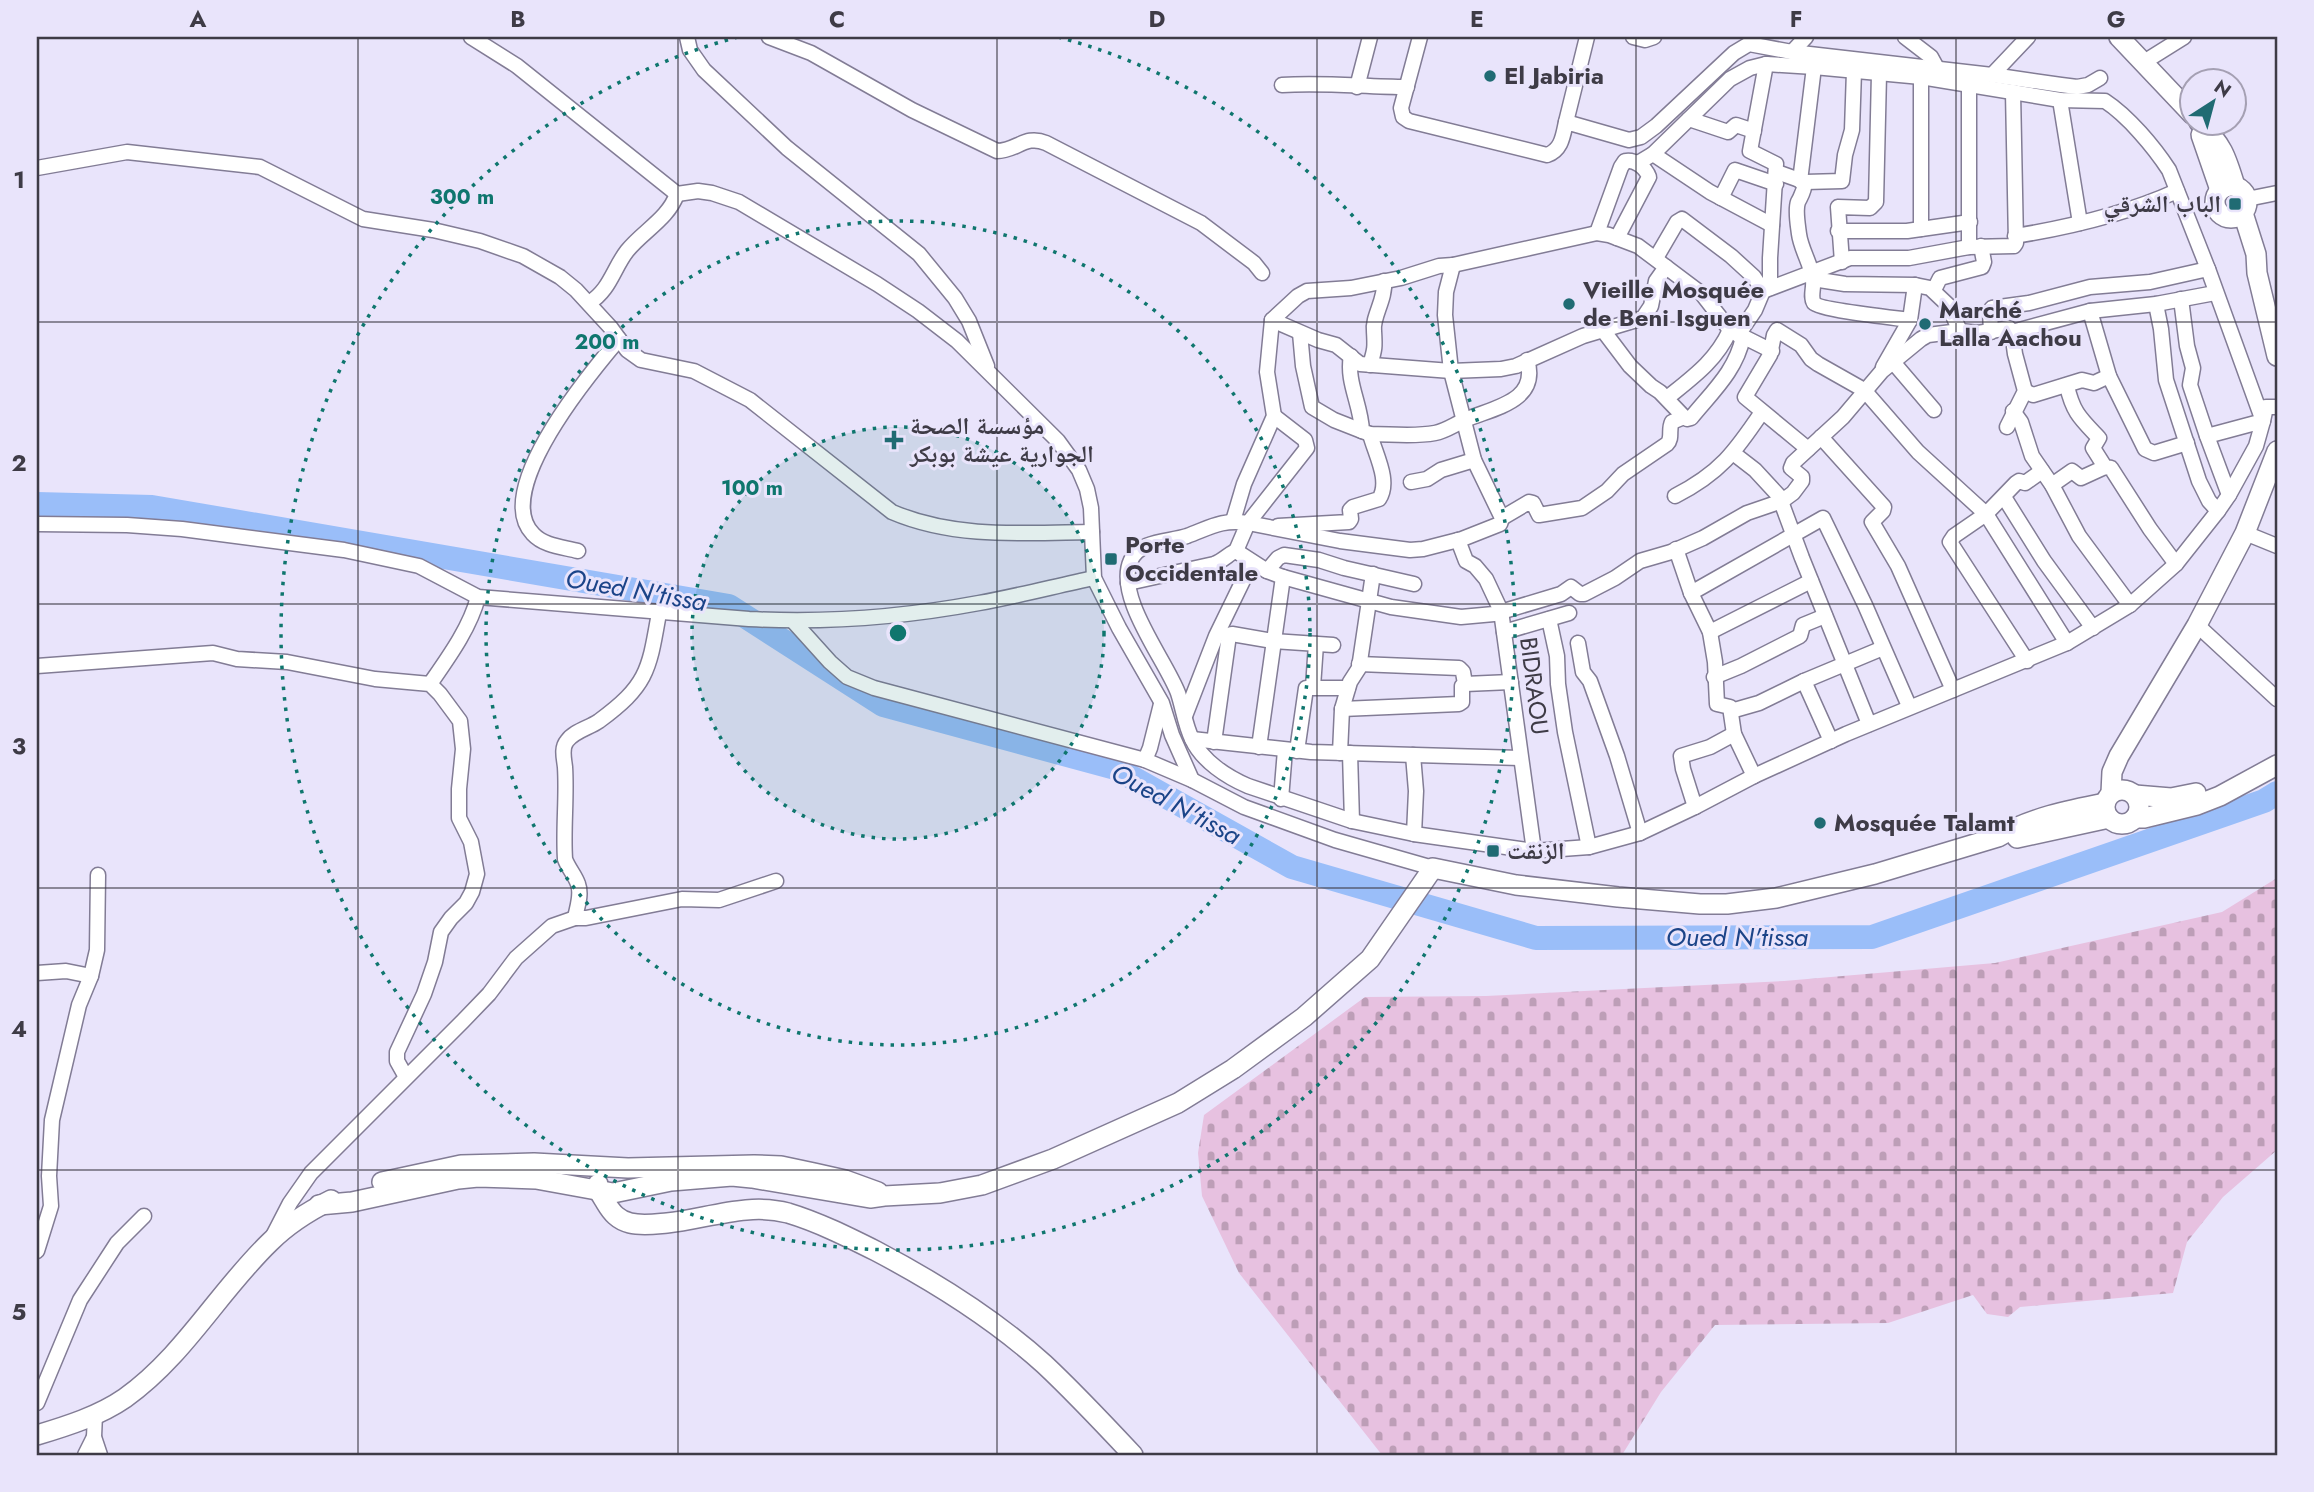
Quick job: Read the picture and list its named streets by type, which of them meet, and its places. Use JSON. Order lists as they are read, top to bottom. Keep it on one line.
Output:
{"streets":{"street":["BIDRAOU"]},"water":["Oued N'tissa"],"places":{"other":["El Jabiria","Vieille Mosquée de Beni Isguen","Marché Lalla Aachou","Mosquée Talamt"],"transit":["الباب الشرقي","Porte Occidentale","الزنقت"],"health":["مؤسسة الصحة الجوارية عيشة بوبكر"]},"north":"top right","grid":{"columns":["A","B","C","D","E","F","G"],"rows":["1","2","3","4","5"]},"rings":["300 m","200 m","100 m"]}
